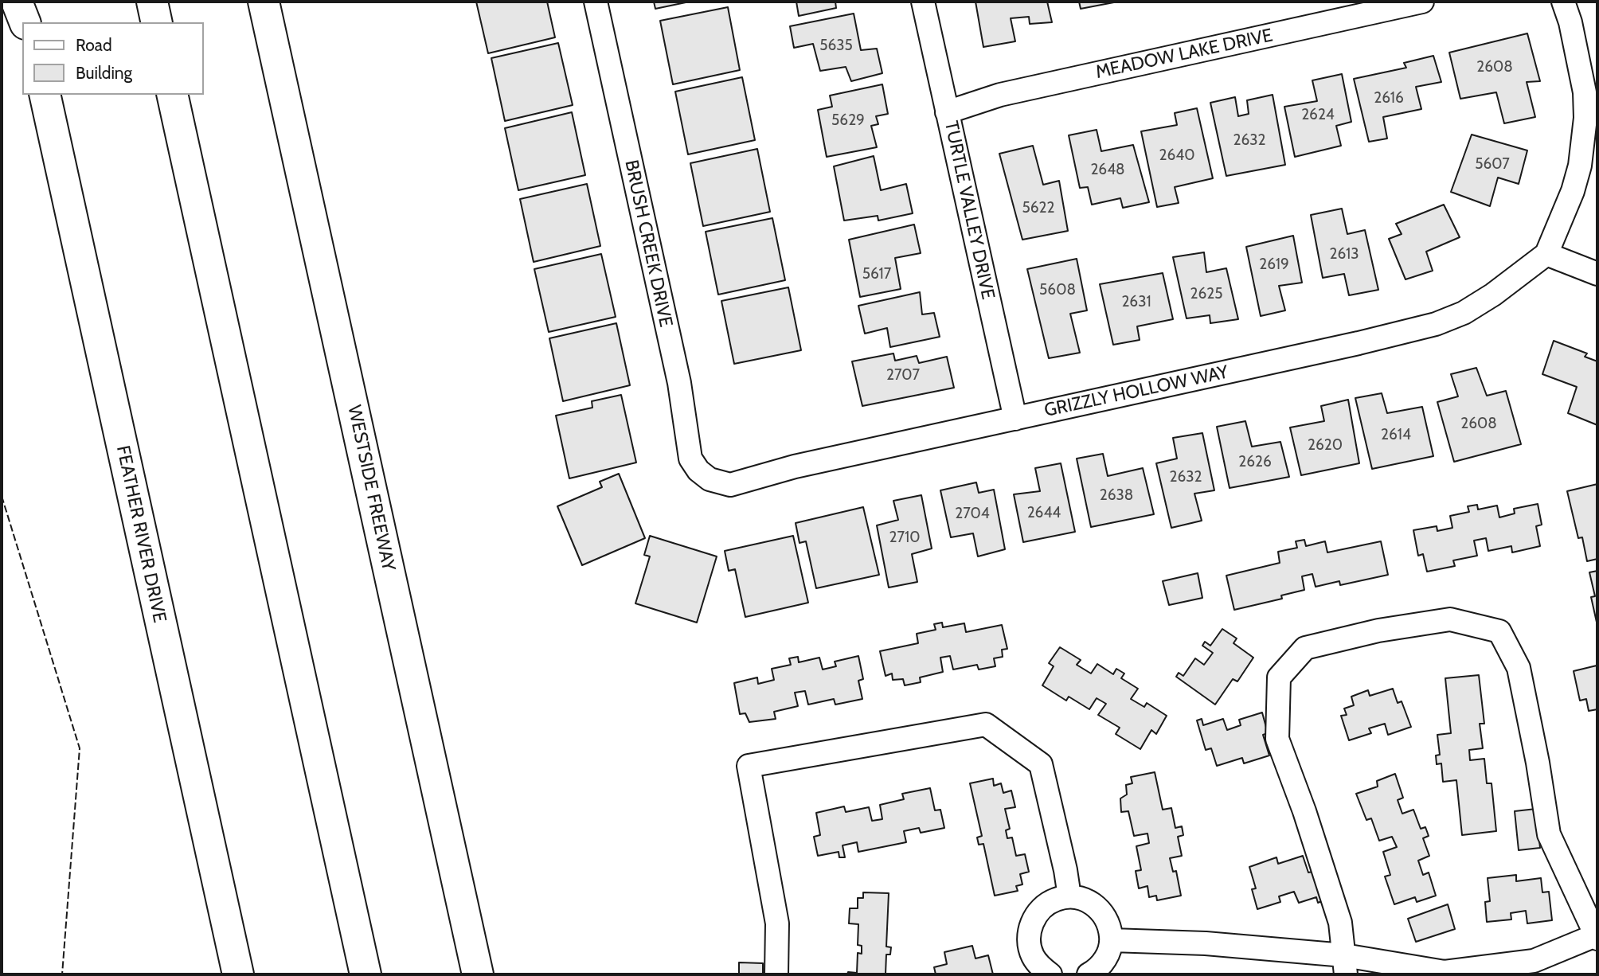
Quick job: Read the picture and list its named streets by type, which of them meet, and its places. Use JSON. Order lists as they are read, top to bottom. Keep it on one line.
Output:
{"streets":{"main road":["WESTSIDE FREEWAY","FEATHER RIVER DRIVE"],"street":["MEADOW LAKE DRIVE","TURTLE VALLEY DRIVE","BRUSH CREEK DRIVE","GRIZZLY HOLLOW WAY"]},"crossings":[["MEADOW LAKE DRIVE","TURTLE VALLEY DRIVE"],["TURTLE VALLEY DRIVE","GRIZZLY HOLLOW WAY"],["BRUSH CREEK DRIVE","GRIZZLY HOLLOW WAY"]],"house_numbers":["5635","2608","2616","2624","5629","2632","2640","5607","2648","5622","2613","2619","5617","5608","2625","2631","2707","2608","2614","2620","2626","2632","2638","2644","2704","2710"],"legend":["Road","Building"]}
